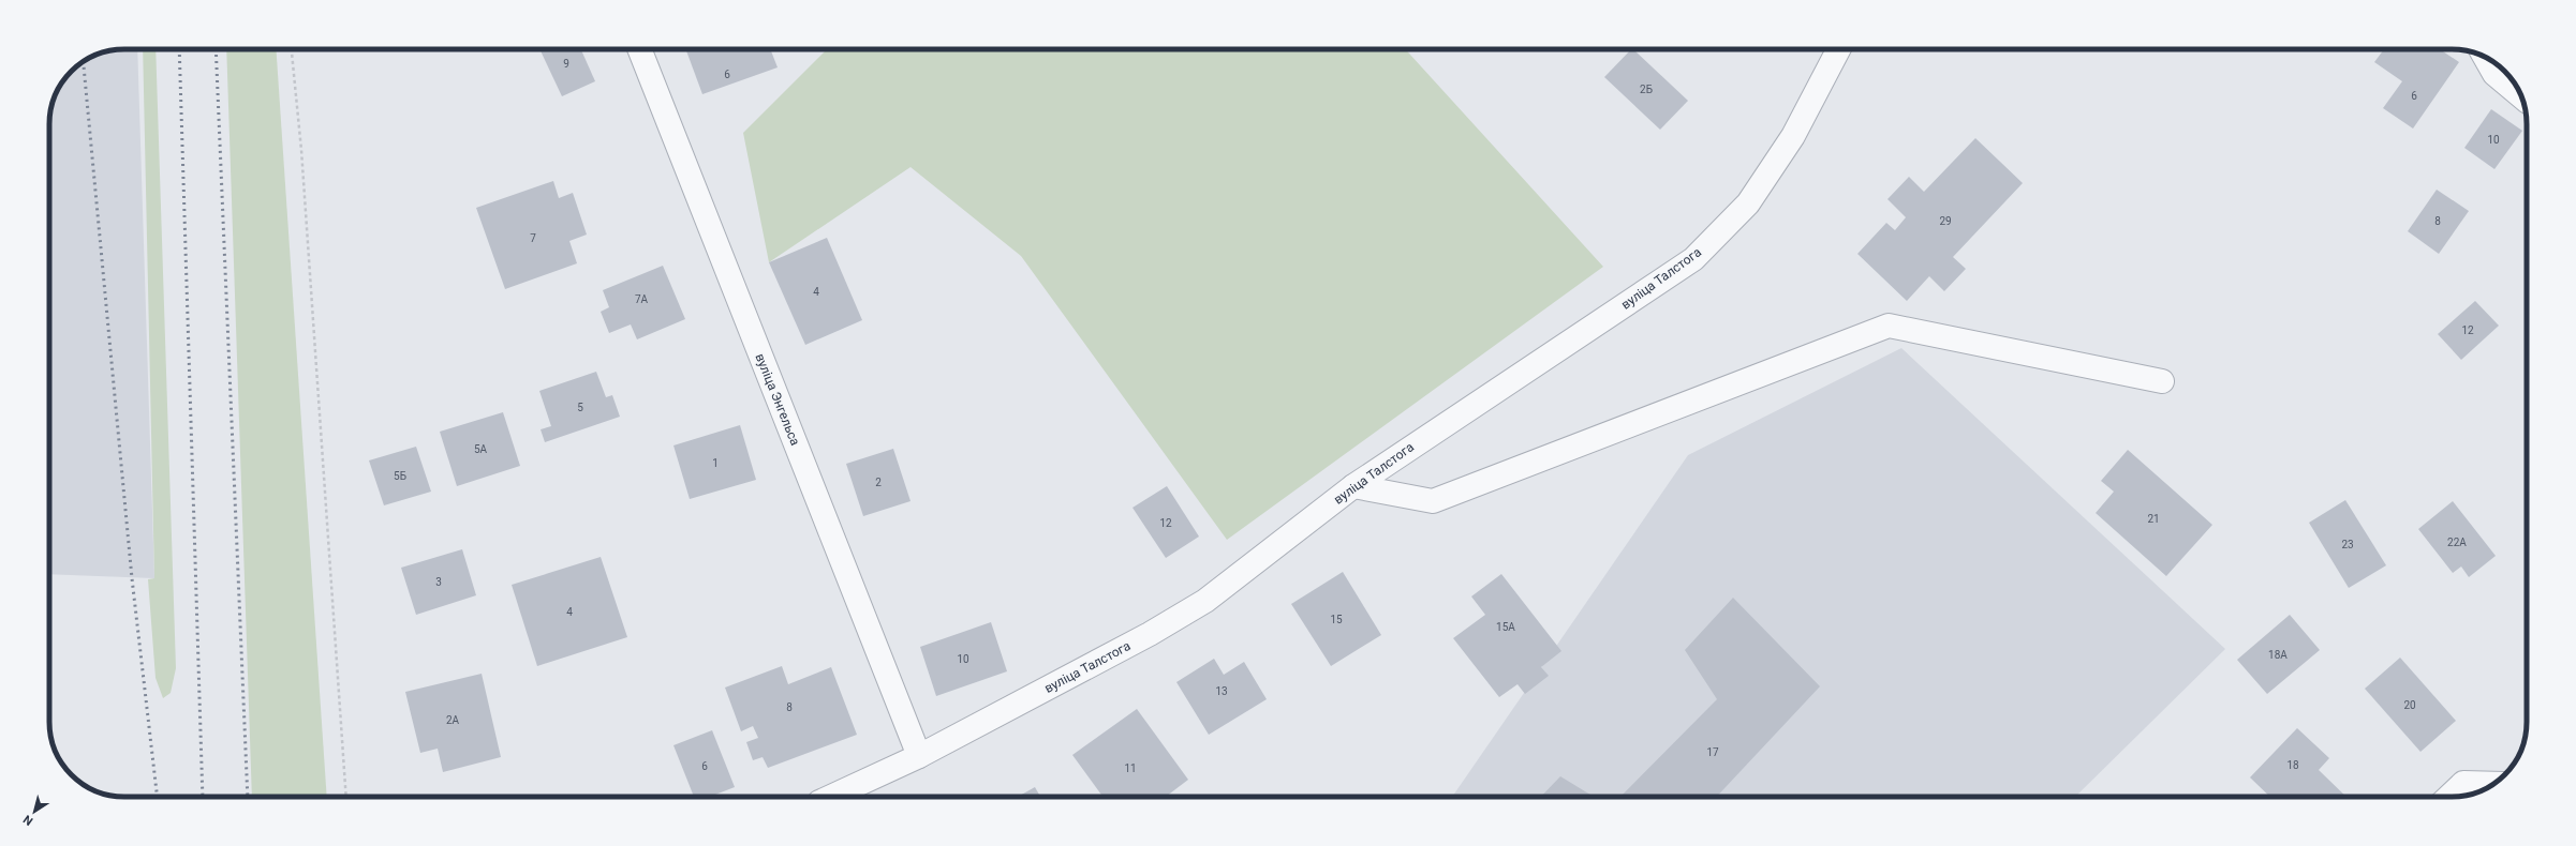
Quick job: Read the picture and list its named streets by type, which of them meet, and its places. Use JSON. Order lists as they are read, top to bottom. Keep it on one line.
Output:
{"streets":{"street":["вуліца Талстога","вуліца Энгельса"]},"crossings":[["вуліца Талстога","вуліца Энгельса"]],"house_numbers":["9","6","2Б","6","10","29","8","7","4","7А","12","5","5А","1","5Б","2","21","12","22А","23","3","4","15","15А","18А","10","13","20","8","2А","17","18","6","11"],"north":"bottom left"}
